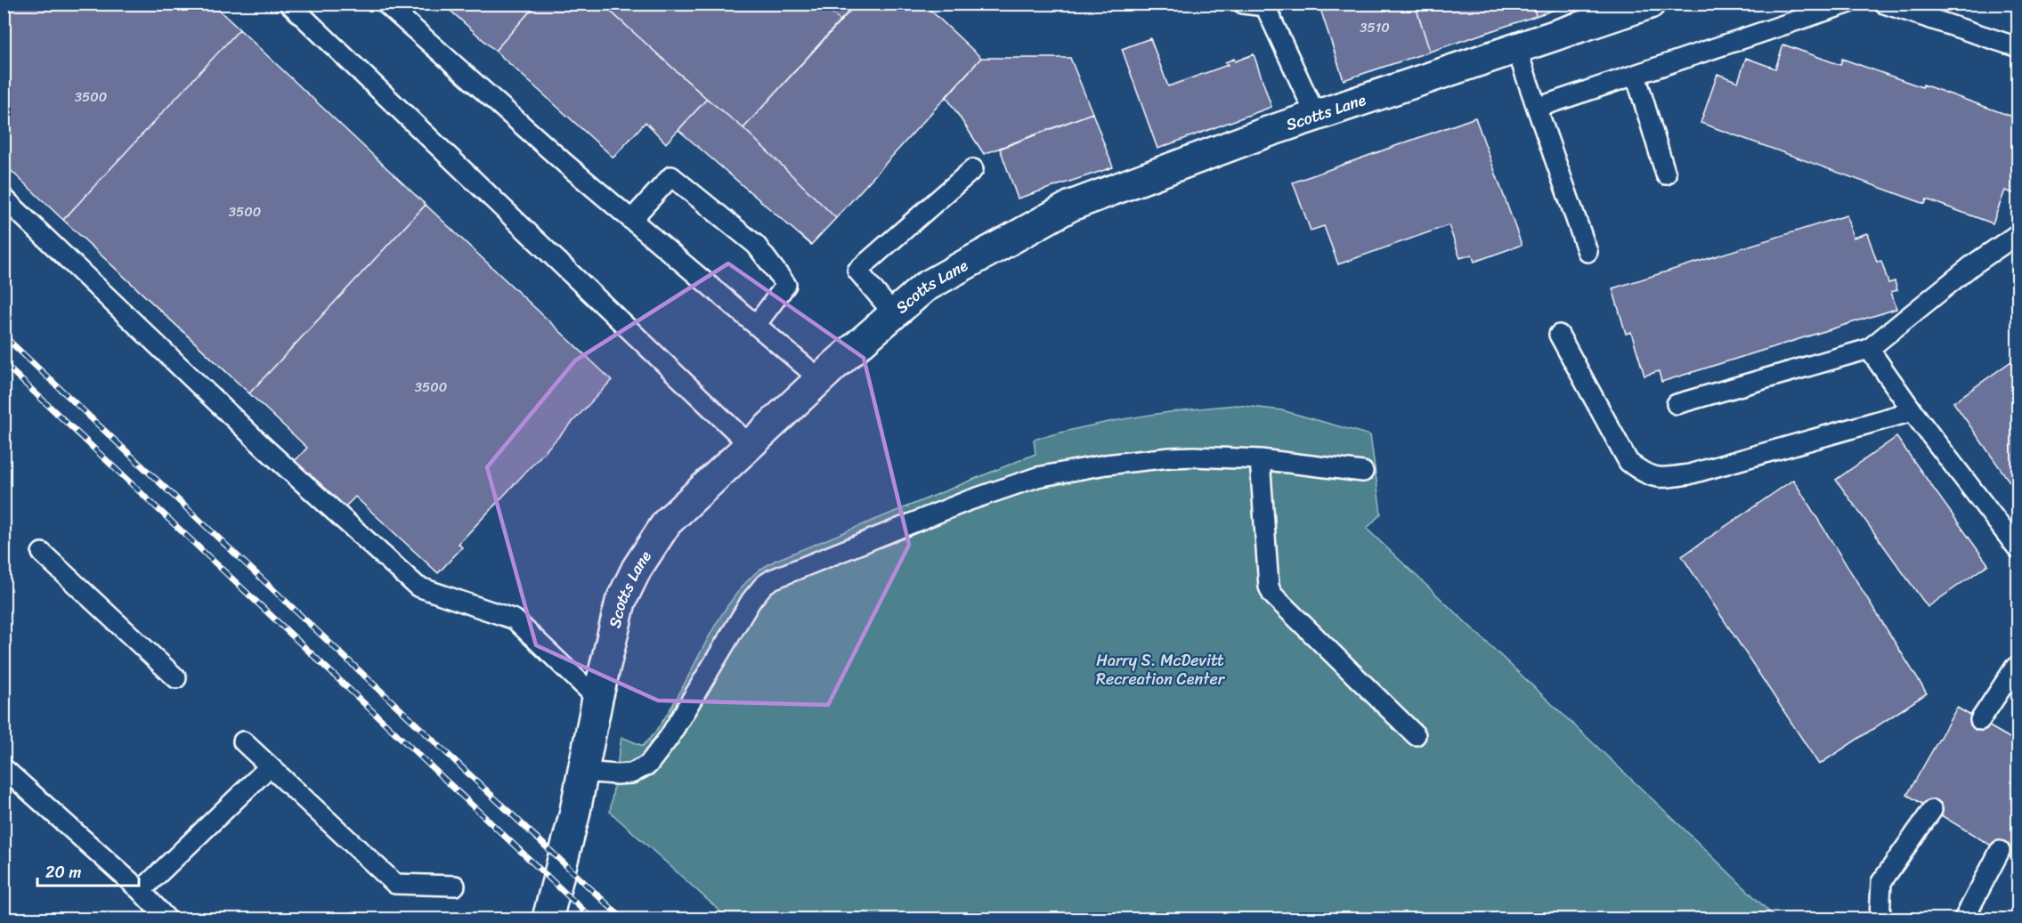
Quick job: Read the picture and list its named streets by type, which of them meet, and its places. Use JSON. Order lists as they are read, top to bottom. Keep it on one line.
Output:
{"streets":{"street":["Scotts Lane"]},"parks":["Harry S. McDevitt Recreation Center"],"house_numbers":["3510","3500","3500","3500"],"scale_bar":"20 m"}
